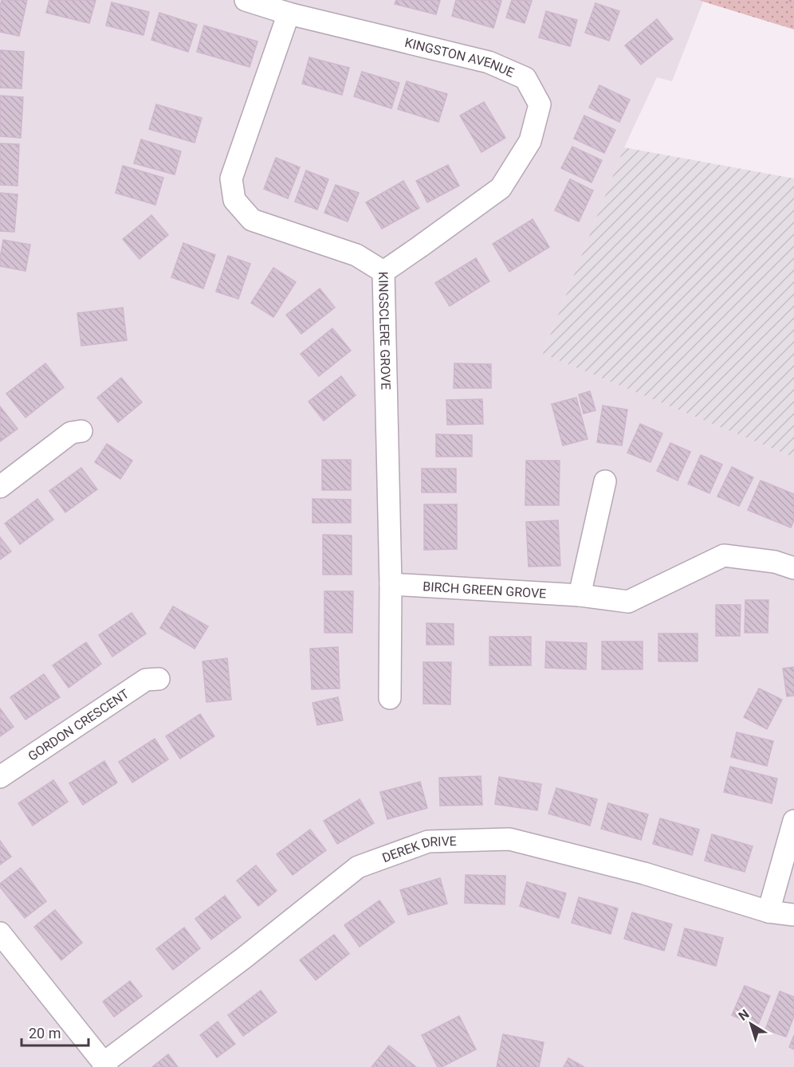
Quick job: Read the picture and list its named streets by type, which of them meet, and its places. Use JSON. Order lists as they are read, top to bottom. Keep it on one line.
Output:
{"streets":{"street":["KINGSTON AVENUE","KINGSCLERE GROVE","BIRCH GREEN GROVE","GORDON CRESCENT","DEREK DRIVE"]},"crossings":[["KINGSTON AVENUE","KINGSCLERE GROVE"],["KINGSCLERE GROVE","BIRCH GREEN GROVE"]],"scale_bar":"20 m","north":"top left"}
